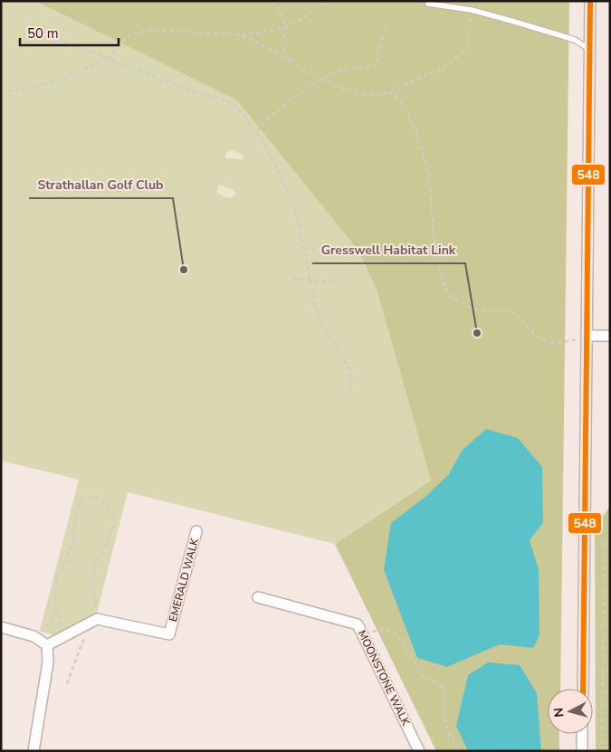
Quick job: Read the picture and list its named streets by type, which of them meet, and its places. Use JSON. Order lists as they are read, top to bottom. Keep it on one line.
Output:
{"streets":{"street":["EMERALD WALK","MOONSTONE WALK"]},"places":["Strathallan Golf Club","Gresswell Habitat Link"],"lines":["transit line 548"],"scale_bar":"50 m","north":"left"}
